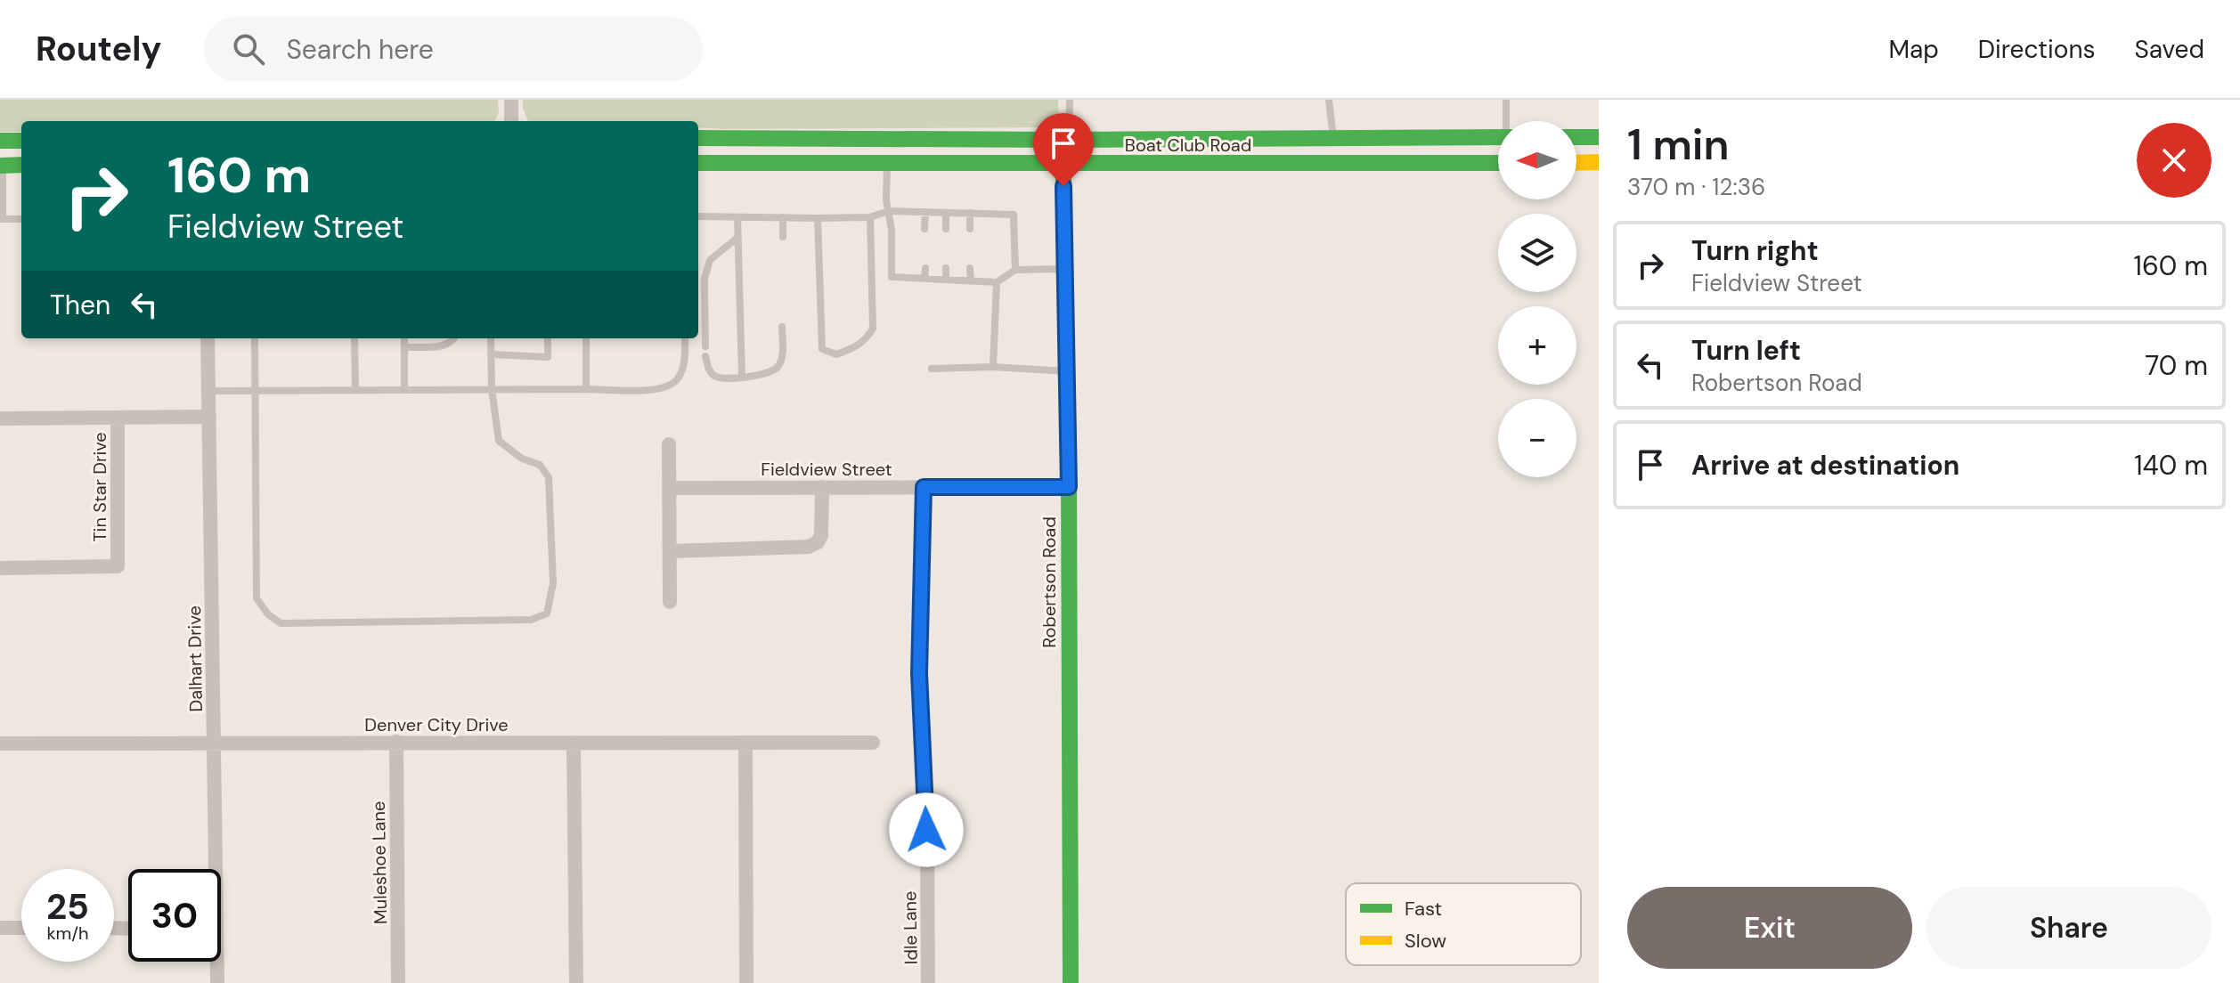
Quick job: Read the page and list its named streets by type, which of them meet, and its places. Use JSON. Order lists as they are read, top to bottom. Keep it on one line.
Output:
{"streets":{"main road":["Boat Club Road","Robertson Road"],"street":["Fieldview Street","Tin Star Drive","Dalhart Drive","Denver City Drive","Muleshoe Lane","Idle Lane"]},"crossings":[["Boat Club Road","Robertson Road"],["Fieldview Street","Robertson Road"],["Fieldview Street","Idle Lane"],["Dalhart Drive","Denver City Drive"],["Denver City Drive","Muleshoe Lane"]],"legend":["Fast","Slow"],"north":"left","page":{"header":"Routely","search":"Search here","nav":["Map","Directions","Saved"],"heading":["1 min","370 m · 12:36"],"map_buttons":["+","−"],"turn":["160 m","Fieldview Street"],"list":[{"name":"Turn right","note":"Fieldview Street","value":"160 m"},{"name":"Turn left","note":"Robertson Road","value":"70 m"},{"name":"Arrive at destination","value":"140 m"}],"then":"Then","speed":"25 km/h","limit":"30","buttons":["Exit","Share"]}}
